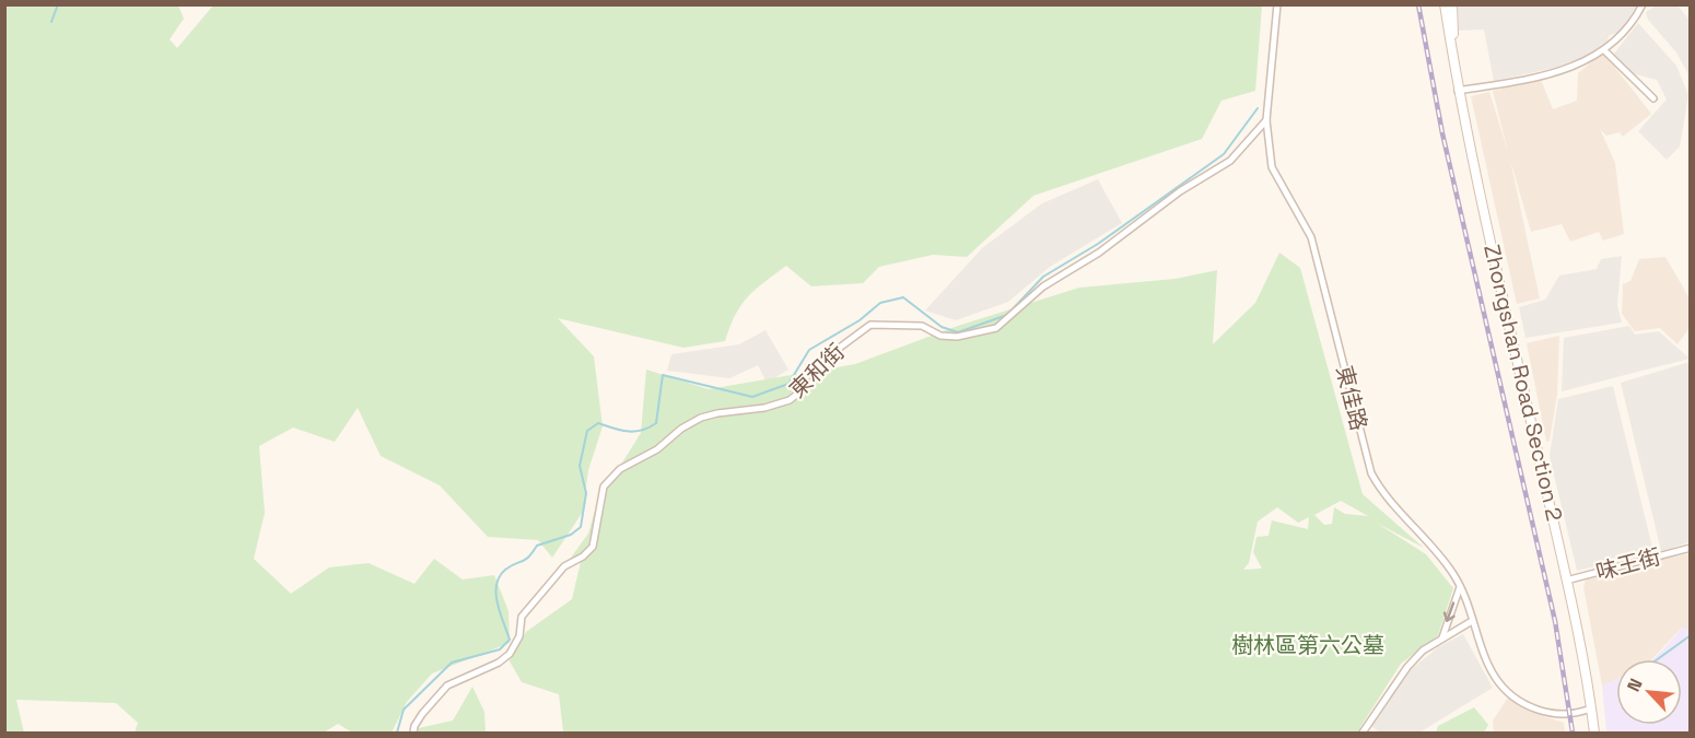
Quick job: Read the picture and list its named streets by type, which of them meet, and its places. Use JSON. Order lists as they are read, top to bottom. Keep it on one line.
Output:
{"streets":{"main road":["Zhongshan Road Section 2"],"street":["東和街","東佳路","味王街"]},"crossings":[["東和街","東佳路"],["Zhongshan Road Section 2","東佳路"],["Zhongshan Road Section 2","味王街"]],"parks":["樹林區第六公墓"],"north":"top left"}
